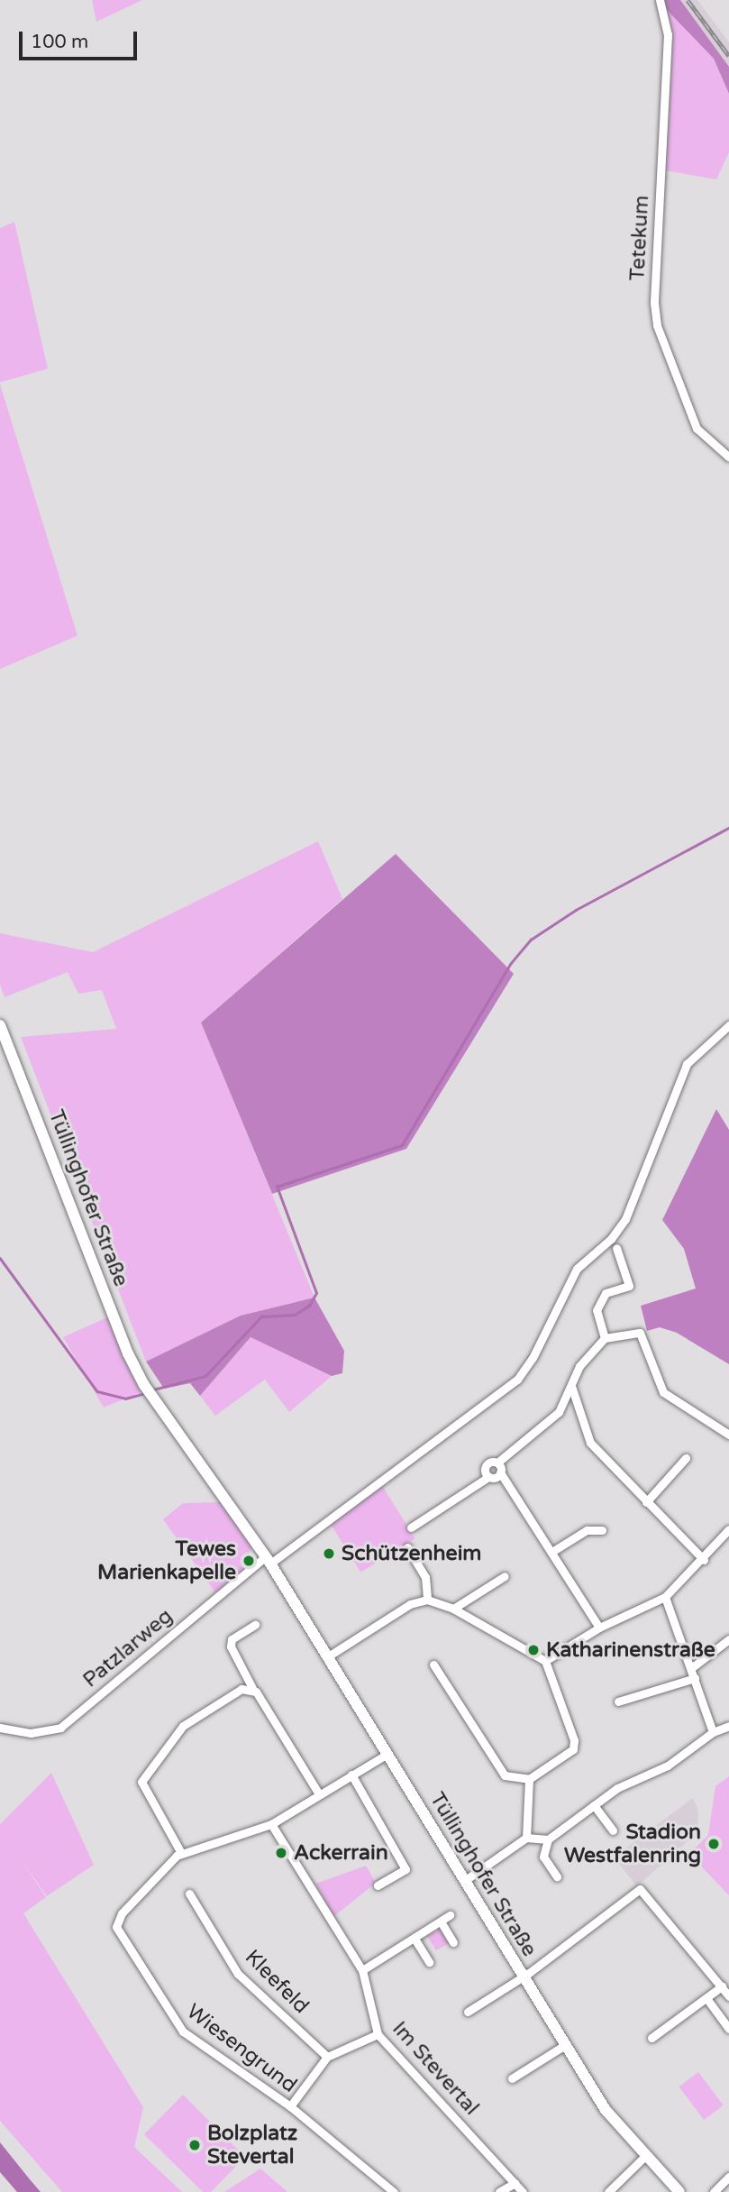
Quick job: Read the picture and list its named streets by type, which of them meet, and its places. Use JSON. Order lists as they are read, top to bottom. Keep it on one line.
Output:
{"streets":{"main road":["Tüllinghofer Straße"],"street":["Tetekum","Patzlarweg","Kleefeld","Wiesengrund","Im Stevertal"]},"crossings":[["Tüllinghofer Straße","Patzlarweg"],["Tüllinghofer Straße","Wiesengrund"],["Wiesengrund","Im Stevertal"]],"places":["Schützenheim","Tewes Marienkapelle","Katharinenstraße","Stadion Westfalenring","Ackerrain","Bolzplatz Stevertal"],"scale_bar":"100 m"}
